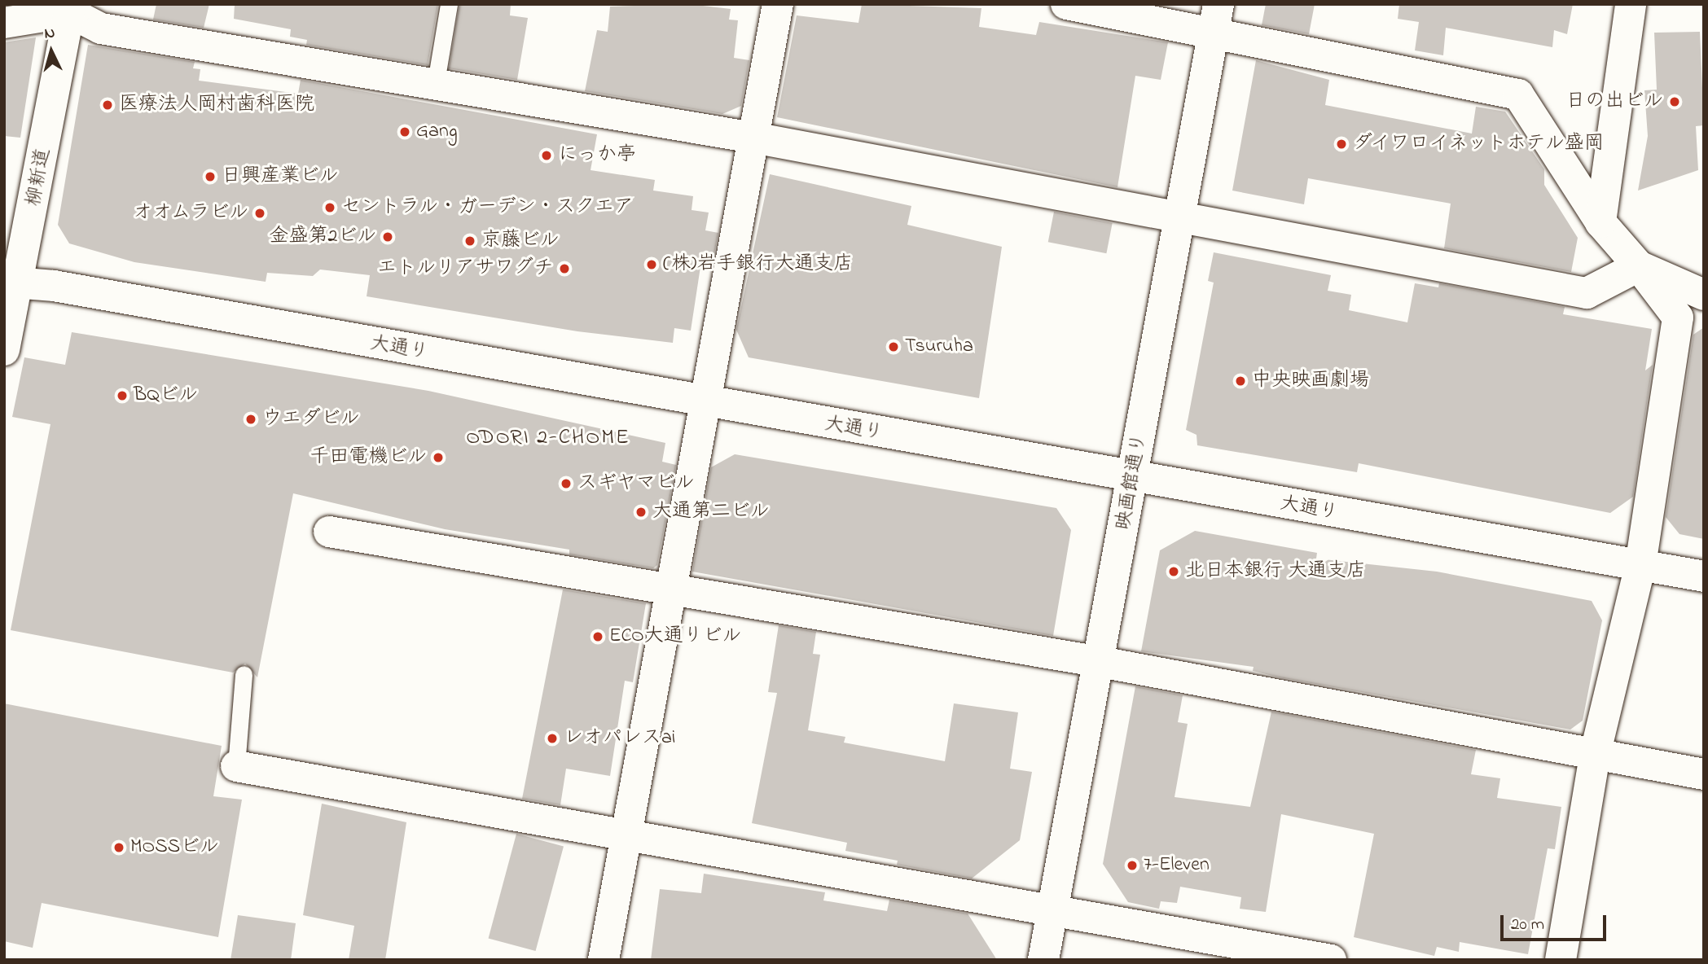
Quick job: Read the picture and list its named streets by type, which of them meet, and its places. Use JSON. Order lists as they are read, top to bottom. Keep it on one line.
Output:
{"streets":{"street":["柳新道","大通り","映画館通り"]},"crossings":[["柳新道","大通り"],["大通り","映画館通り"]],"districts":["ODORI 2-CHOME"],"places":["日の出ビル","医療法人岡村歯科医院","Gang","ダイワロイネットホテル盛岡","にっか亭","日興産業ビル","セントラル・ガーデン・スクエア","オオムラビル","金盛第2ビル","京藤ビル","(株)岩手銀行大通支店","エトルリアサワグチ","Tsuruha","中央映画劇場","BQビル","ウエダビル","千田電機ビル","スギヤマビル","大通第二ビル","北日本銀行 大通支店","ECO大通りビル","レオパレスai","MOSSビル","7-Eleven"],"scale_bar":"20 m","north":"top"}
